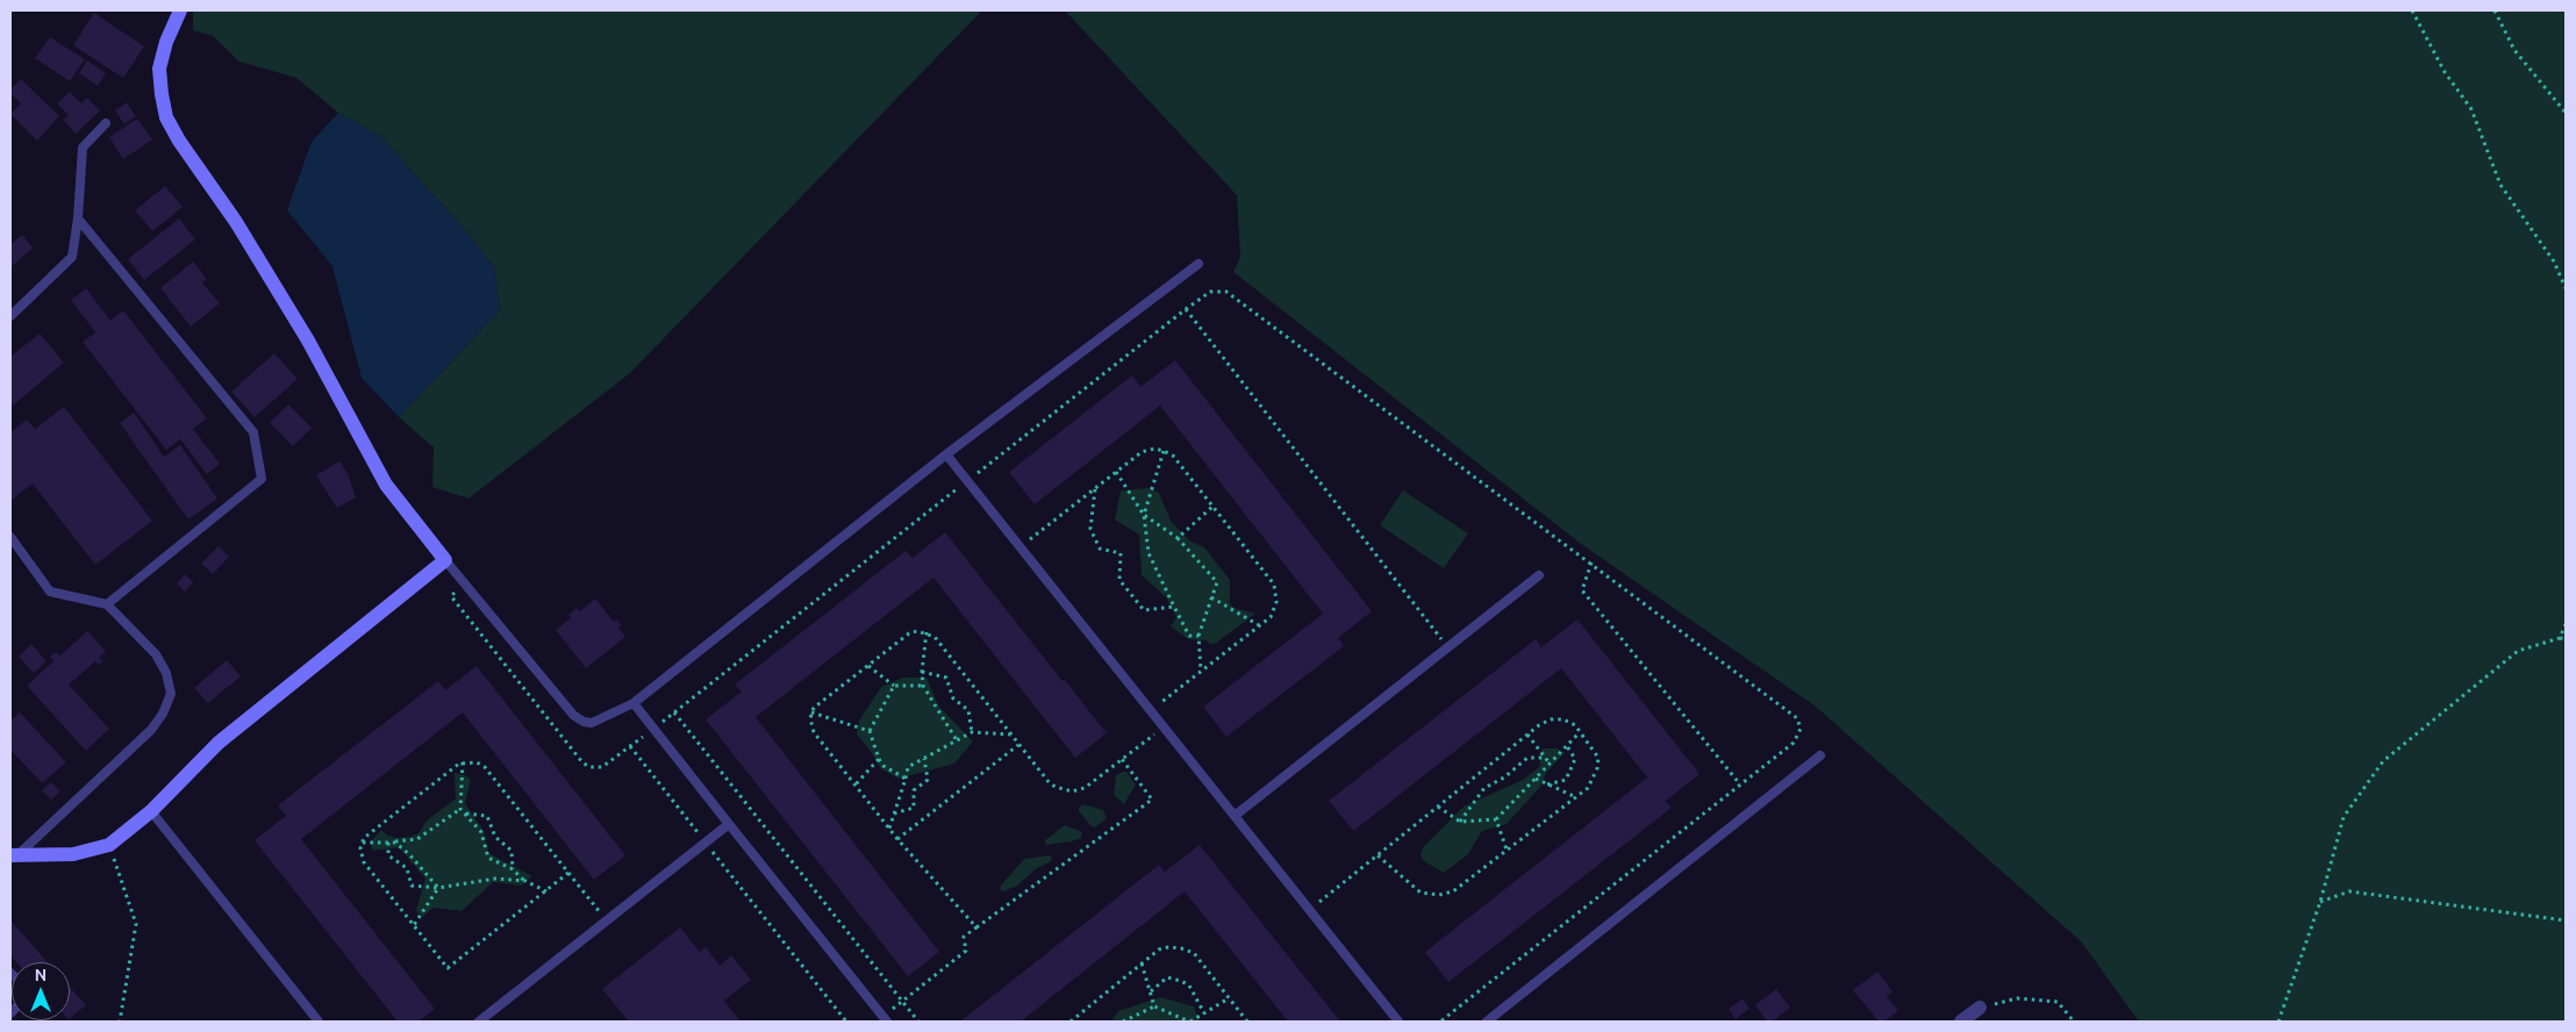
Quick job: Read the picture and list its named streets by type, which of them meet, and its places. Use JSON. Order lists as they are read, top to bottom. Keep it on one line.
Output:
{"north":"top"}
